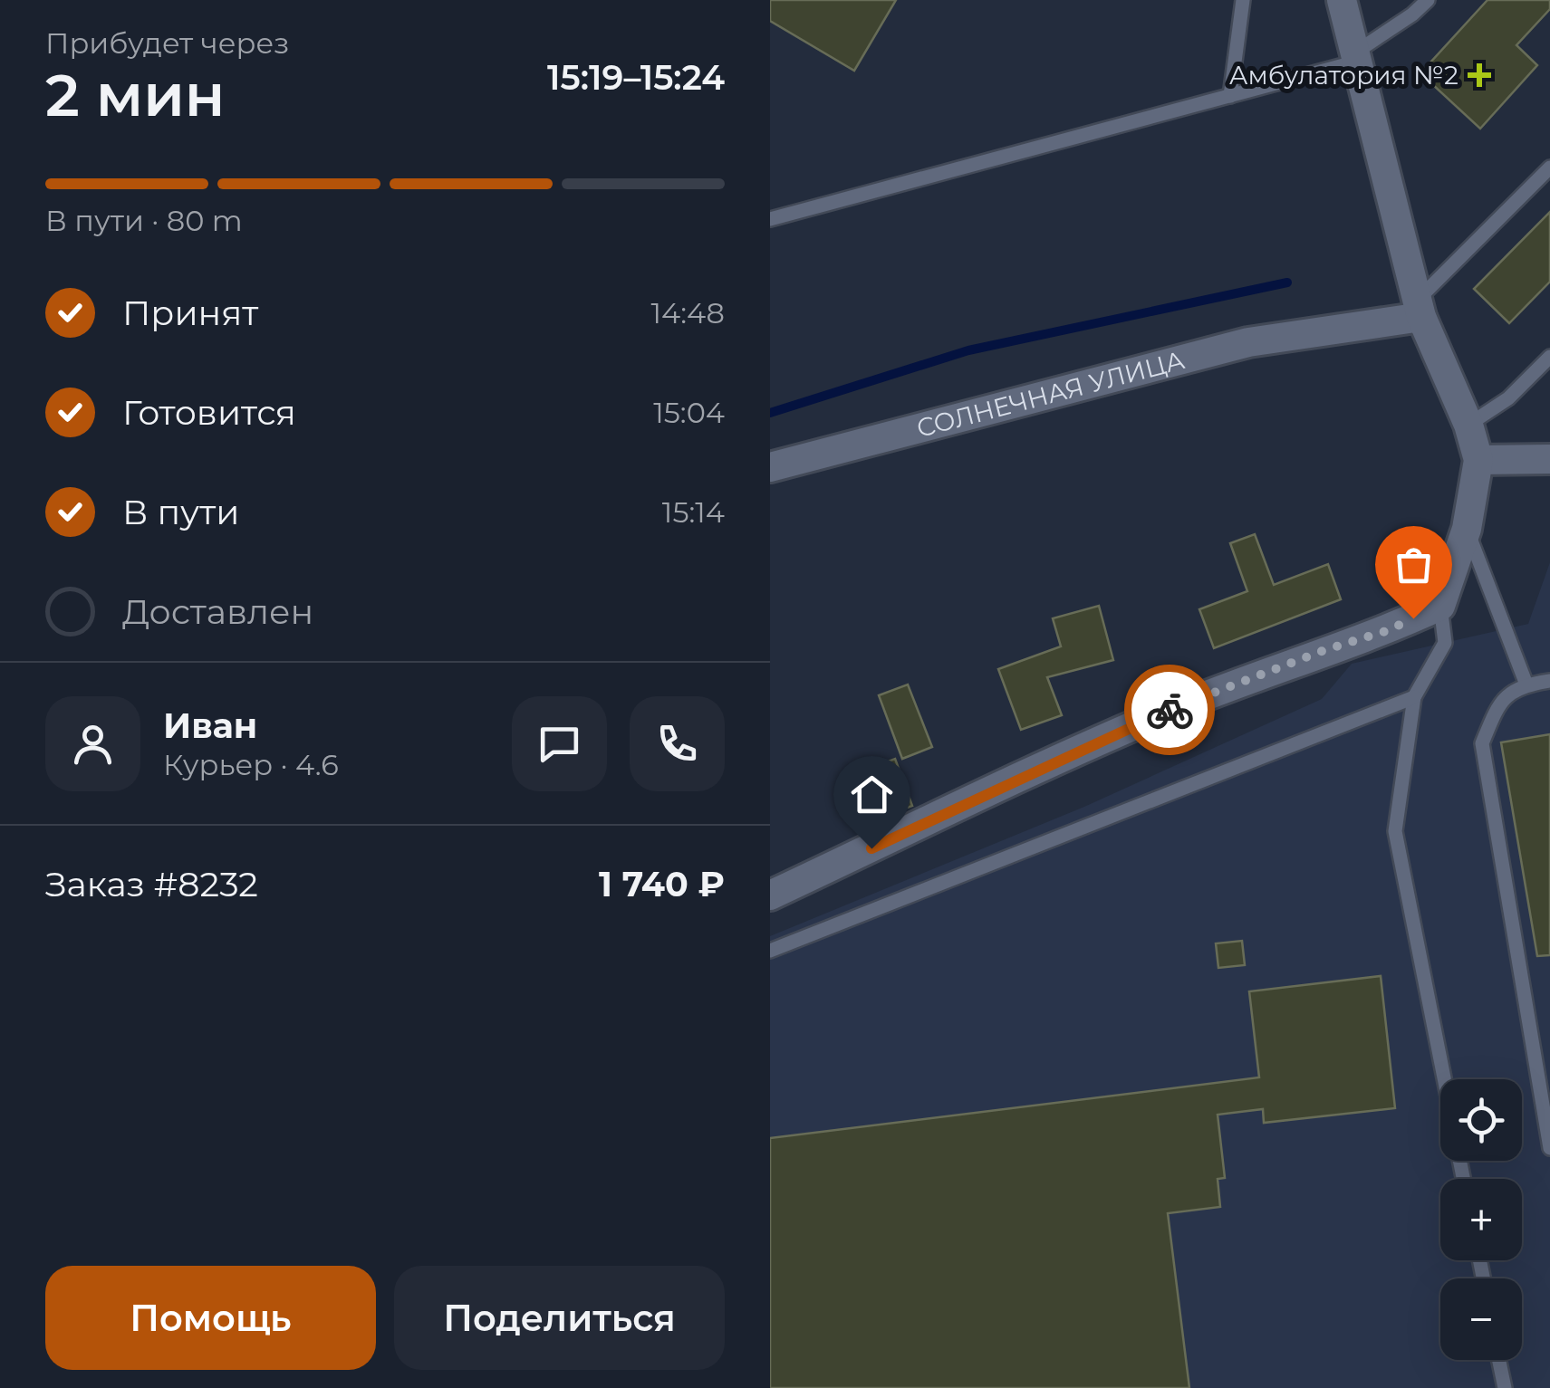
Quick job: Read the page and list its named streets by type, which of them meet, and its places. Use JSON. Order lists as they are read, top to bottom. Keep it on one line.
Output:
{"streets":{"street":["СОЛНЕЧНАЯ УЛИЦА"]},"places":{"health":["Амбулатория №2"]},"page":{"heading":["2 мин","Прибудет через","15:19–15:24"],"panel":["Иван","Курьер · 4.6","Заказ #8232","1 740 ₽"],"bar":"В пути · 80 m","list":[["Принят","14:48"],["Готовится","15:04"],["В пути","15:14"],"Доставлен"],"map_buttons":["+","−"],"buttons":["Помощь","Поделиться"]}}
